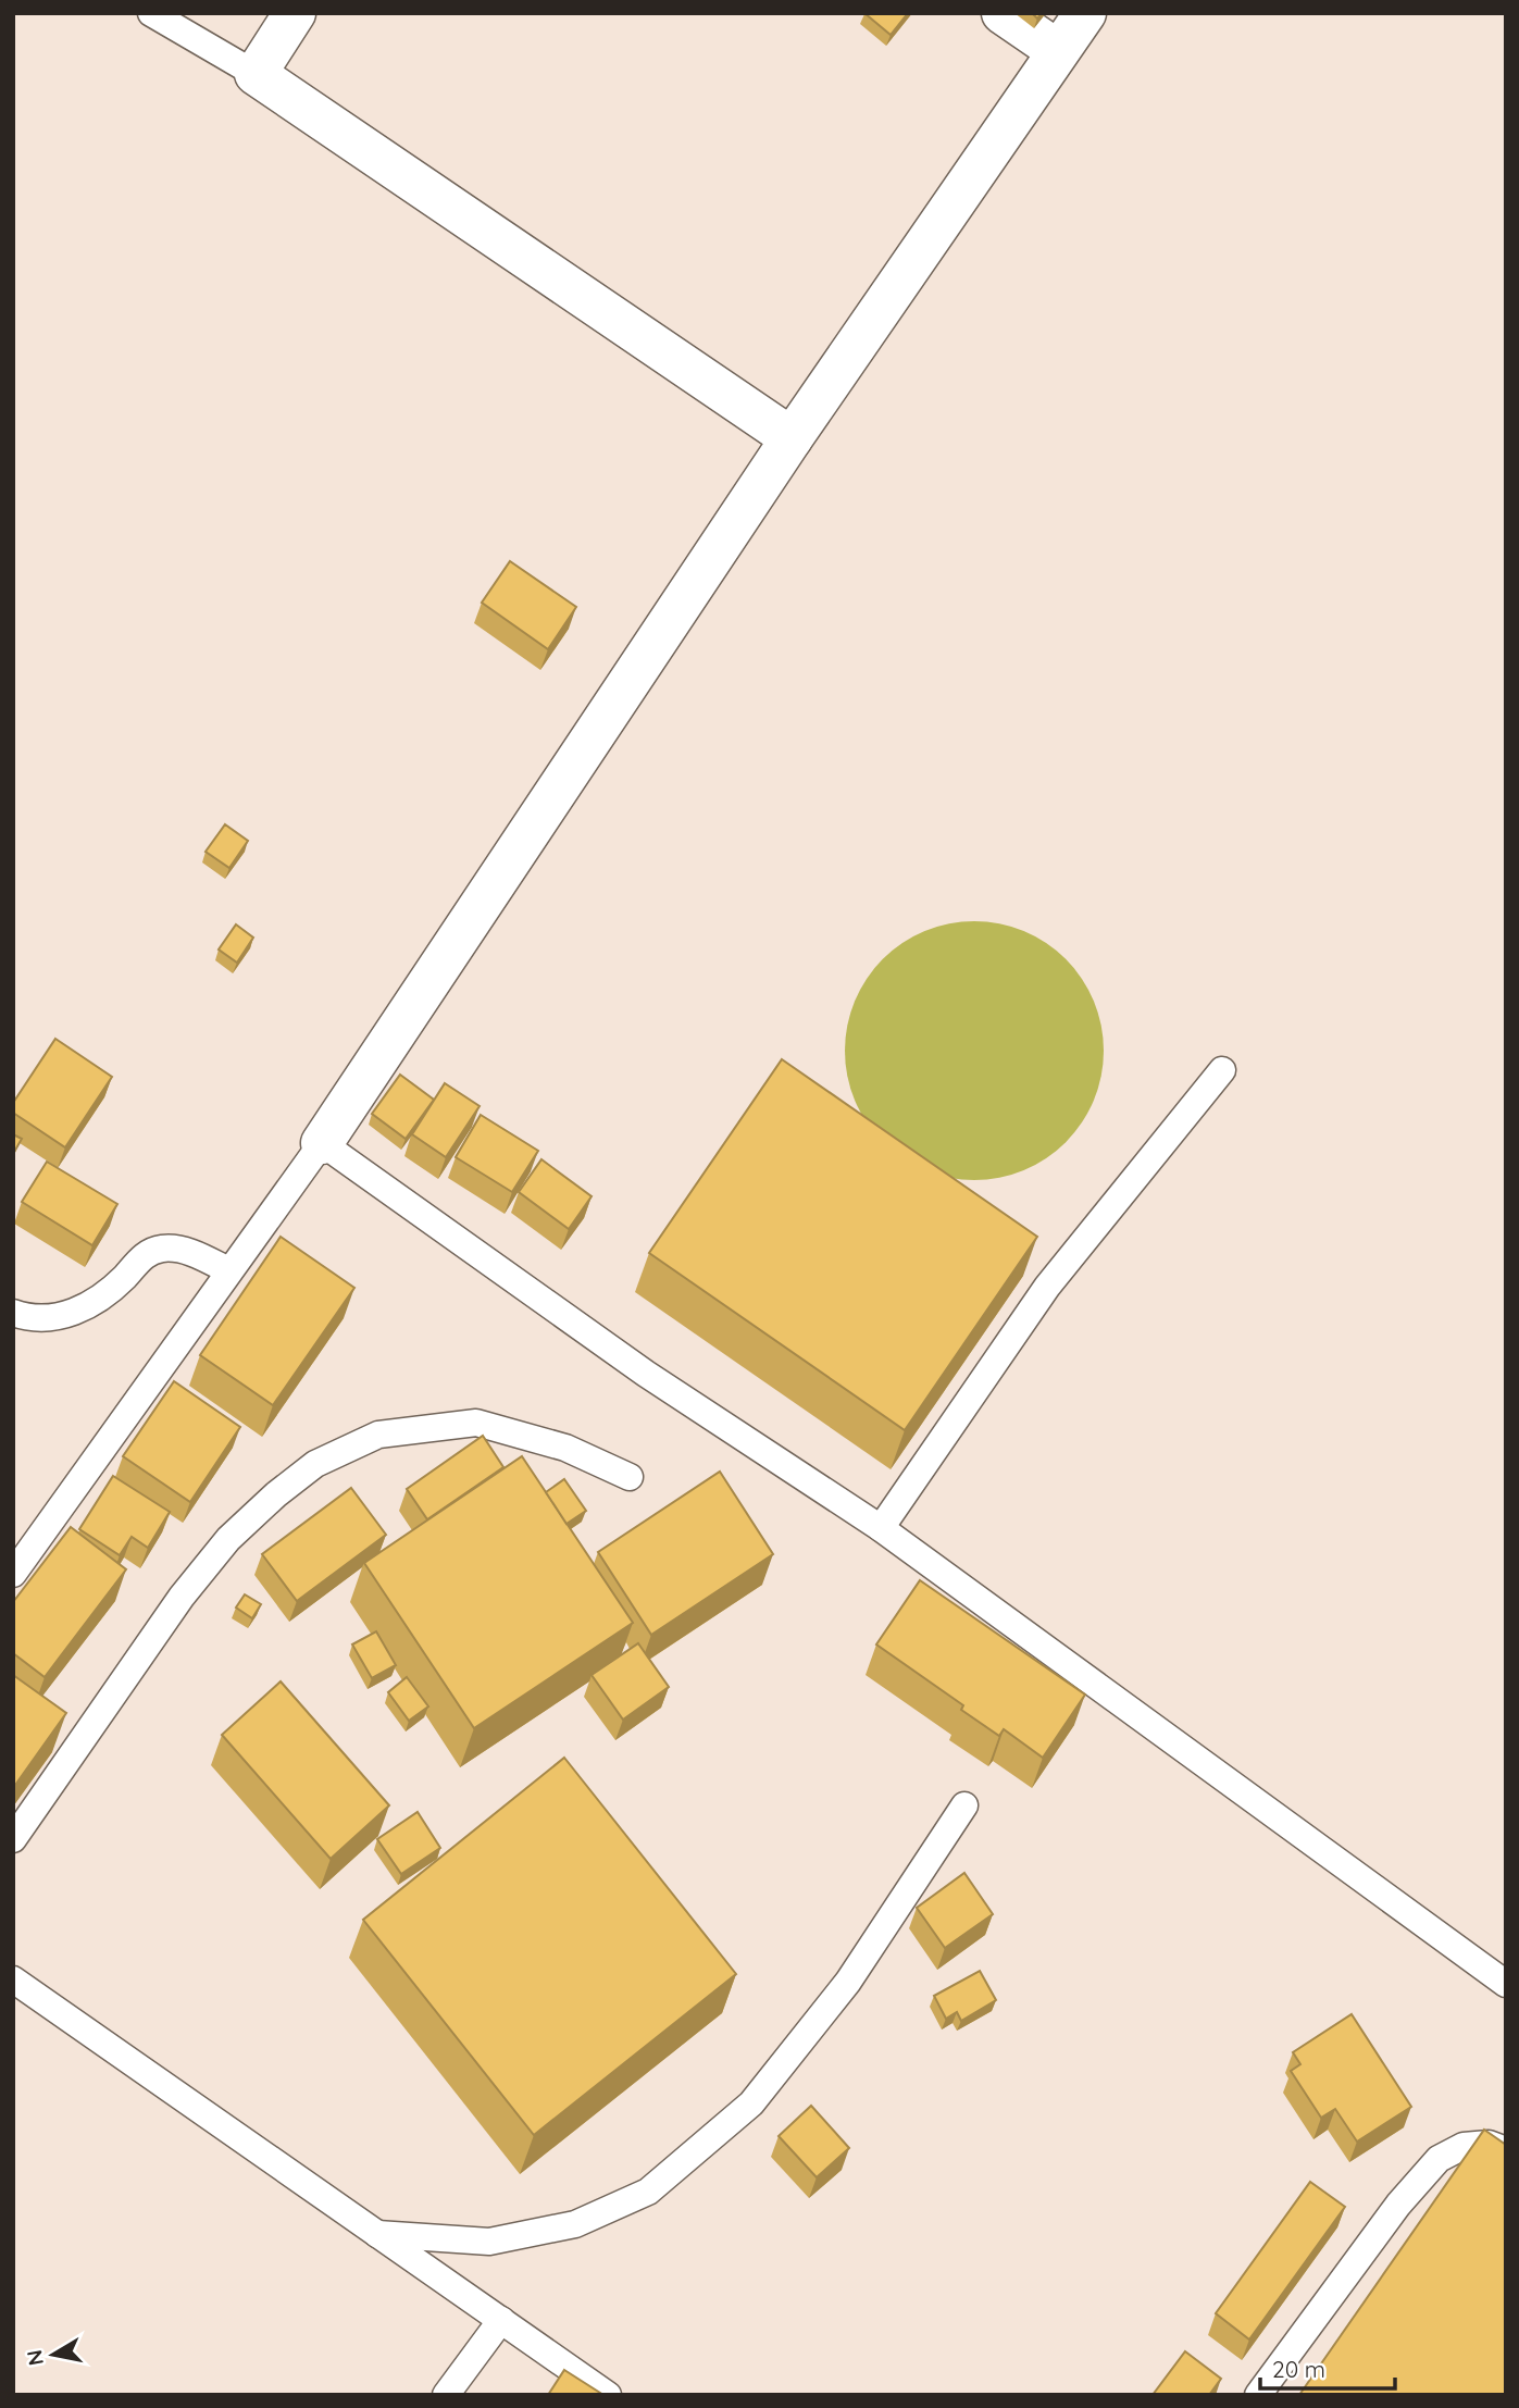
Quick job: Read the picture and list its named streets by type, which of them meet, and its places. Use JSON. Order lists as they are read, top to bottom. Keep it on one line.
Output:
{"scale_bar":"20 m","north":"left"}
